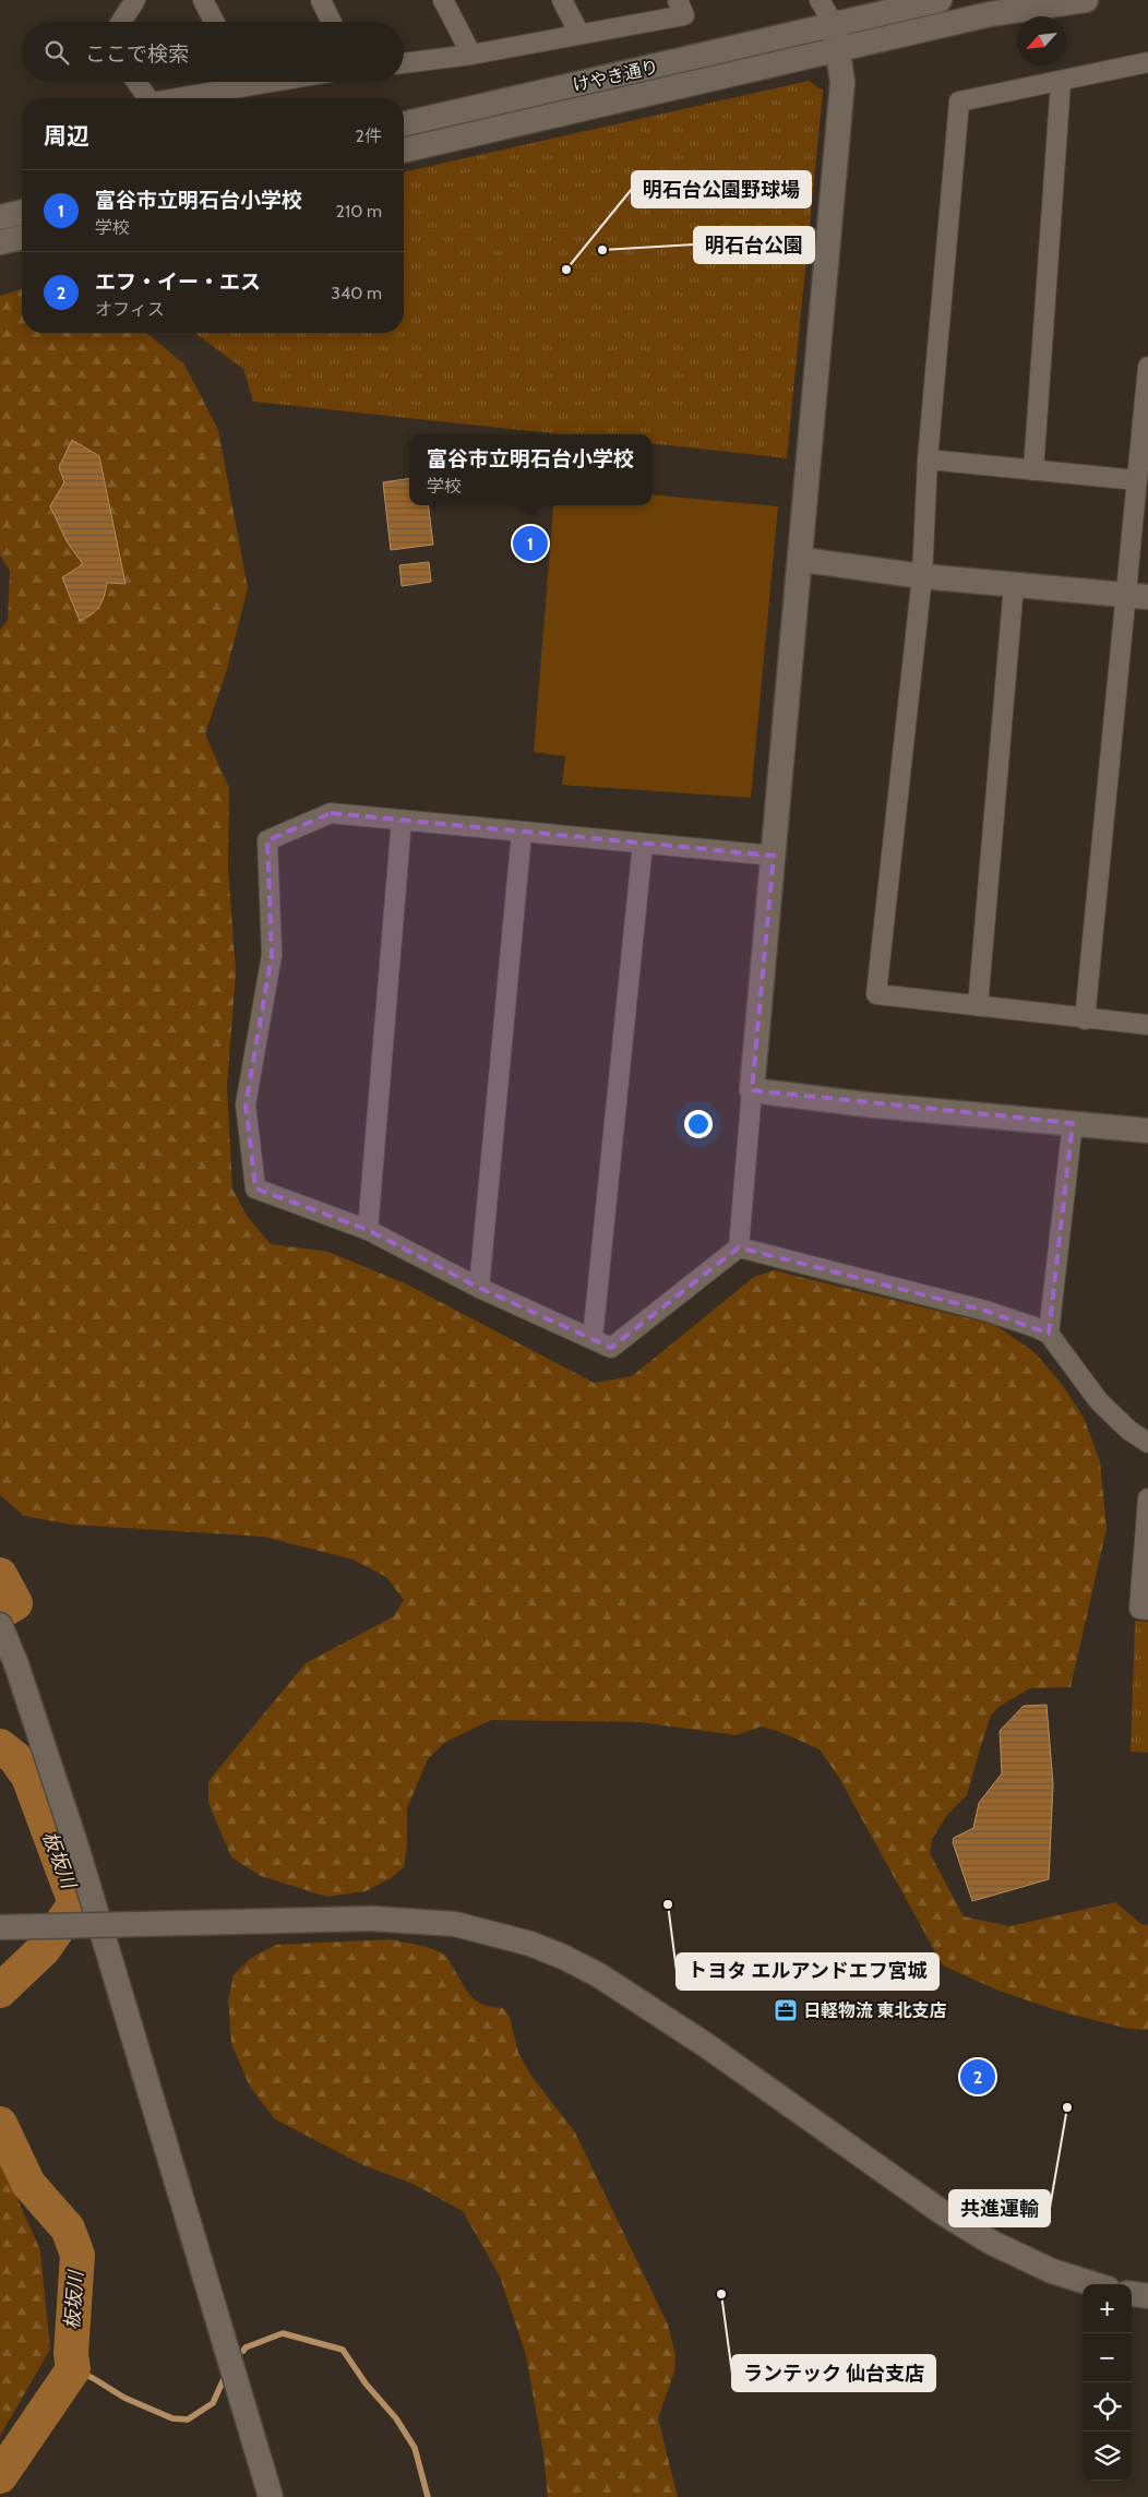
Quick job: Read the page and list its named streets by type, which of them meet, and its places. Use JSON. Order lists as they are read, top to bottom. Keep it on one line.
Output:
{"streets":{"street":["けやき通り"]},"water":["板坂川"],"places":{"other":["明石台公園","明石台公園野球場","トヨタ エルアンドエフ宮城","共進運輸","ランテック 仙台支店"],"office":["日軽物流 東北支店"]},"north":"bottom left","page":{"search":"ここで検索","heading":["周辺","2件"],"list":[{"mark":"1","name":"富谷市立明石台小学校","note":"学校","value":"210 m"},{"mark":"2","name":"エフ・イー・エス","note":"オフィス","value":"340 m"}],"popup":["富谷市立明石台小学校","学校"],"pins":["1","2"],"map_buttons":["+","−"]}}
